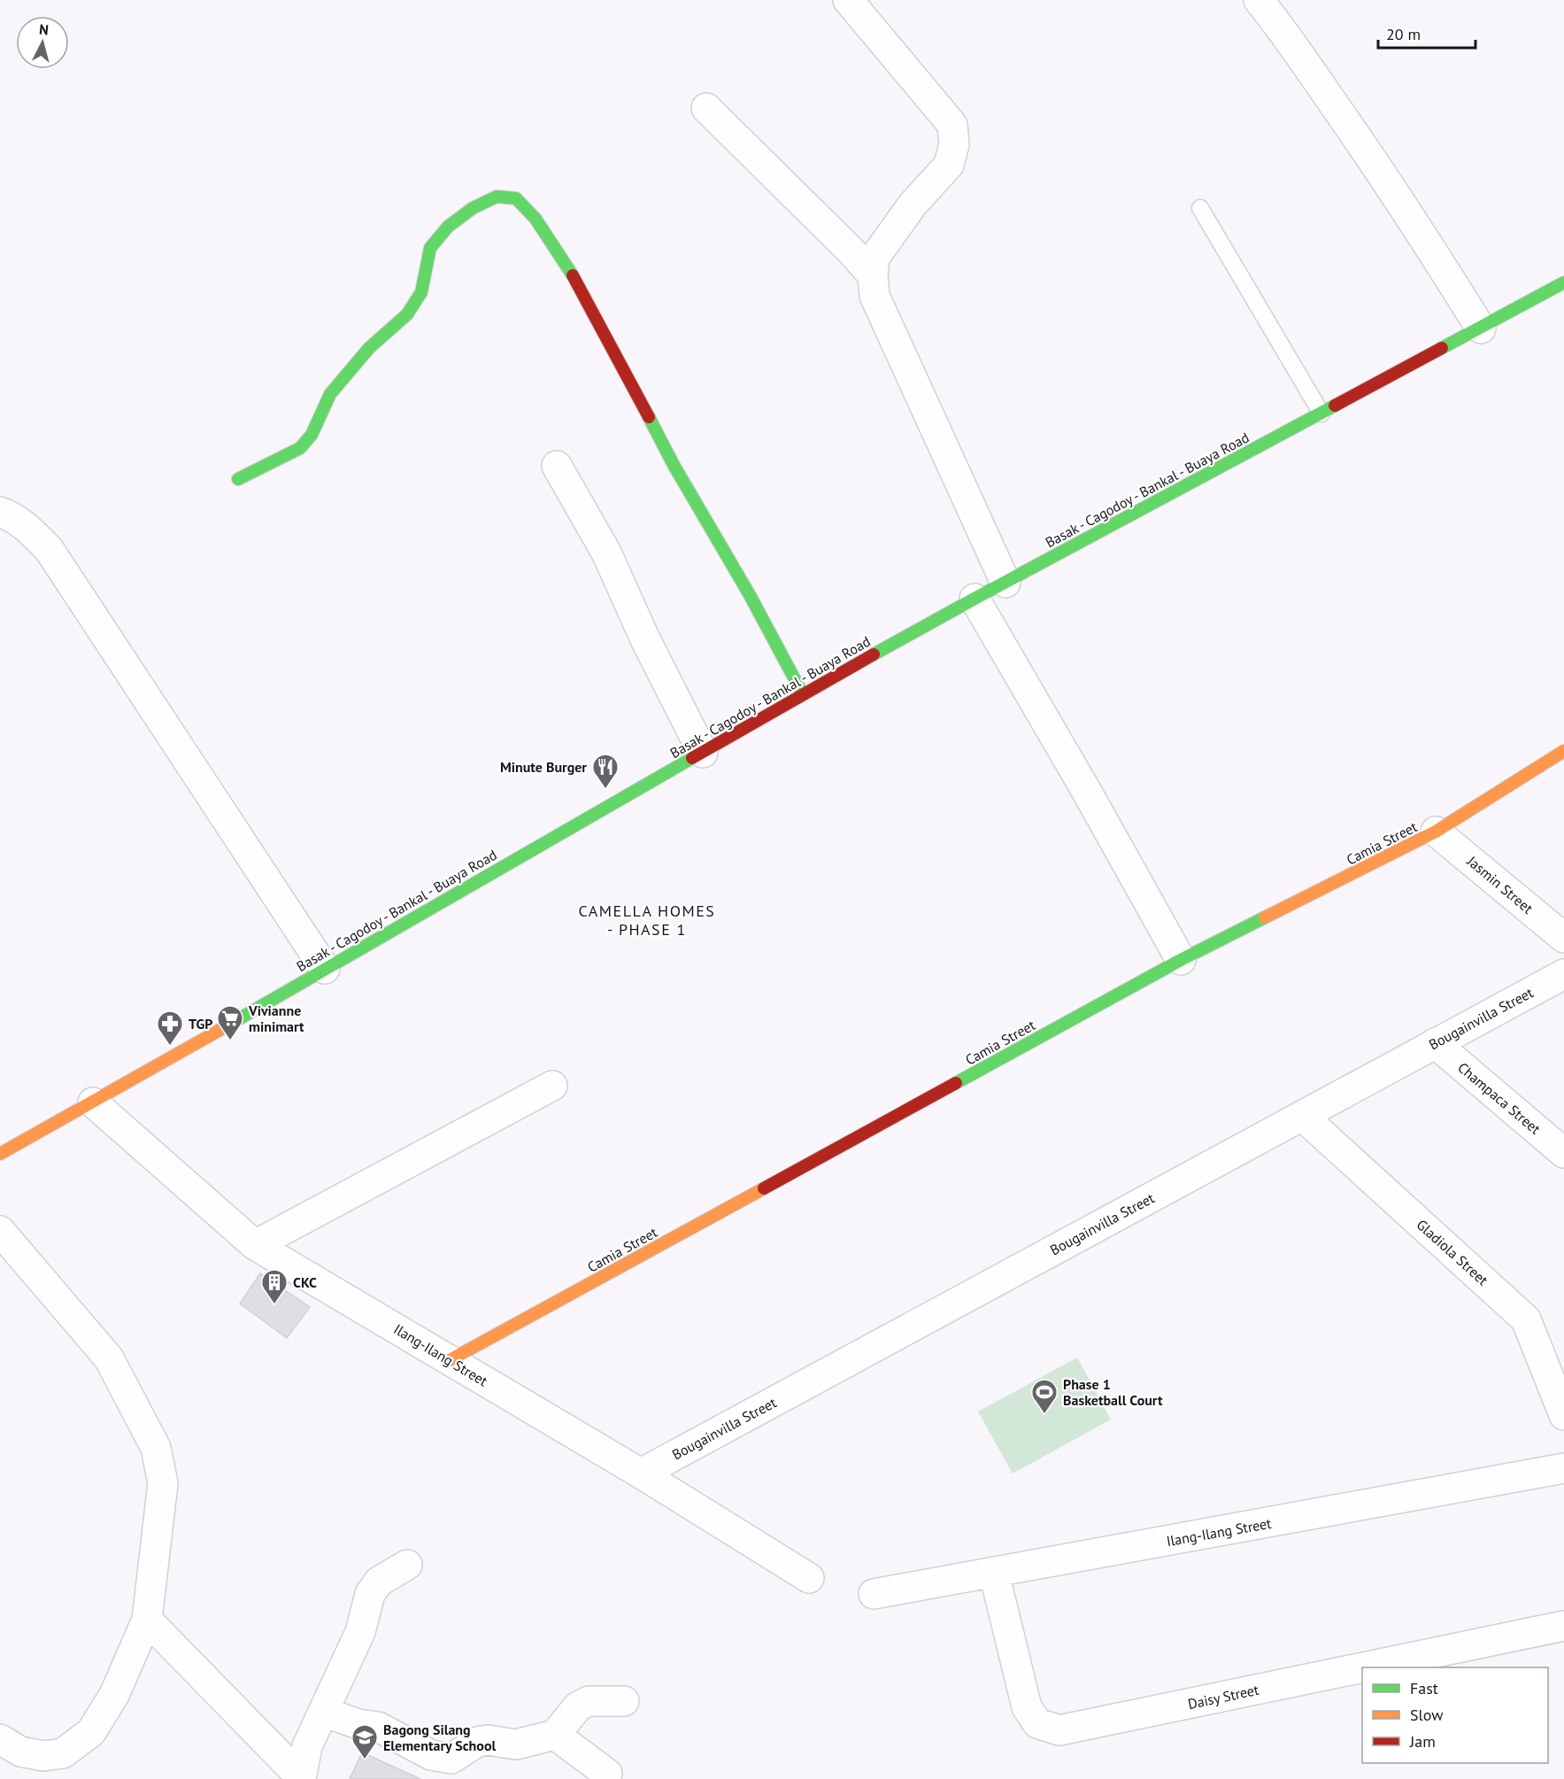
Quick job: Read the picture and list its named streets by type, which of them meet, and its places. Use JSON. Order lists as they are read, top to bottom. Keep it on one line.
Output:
{"streets":{"street":["Basak - Cagodoy - Bankal - Buaya Road","Camia Street","Jasmin Street","Bougainvilla Street","Champaca Street","Gladiola Street","Ilang-Ilang Street","Daisy Street"]},"crossings":[["Basak - Cagodoy - Bankal - Buaya Road","Ilang-Ilang Street"],["Camia Street","Jasmin Street"],["Camia Street","Ilang-Ilang Street"],["Bougainvilla Street","Champaca Street"],["Bougainvilla Street","Gladiola Street"],["Bougainvilla Street","Ilang-Ilang Street"],["Ilang-Ilang Street","Daisy Street"]],"districts":["CAMELLA HOMES - PHASE 1"],"places":{"restaurant":["Minute Burger"],"supermarket":["Vivianne minimart"],"pharmacy":["TGP"],"building":["CKC"],"sports":["Phase 1 Basketball Court"],"school or university":["Bagong Silang Elementary School"]},"legend":["Fast","Slow","Jam"],"scale_bar":"20 m","north":"top"}
